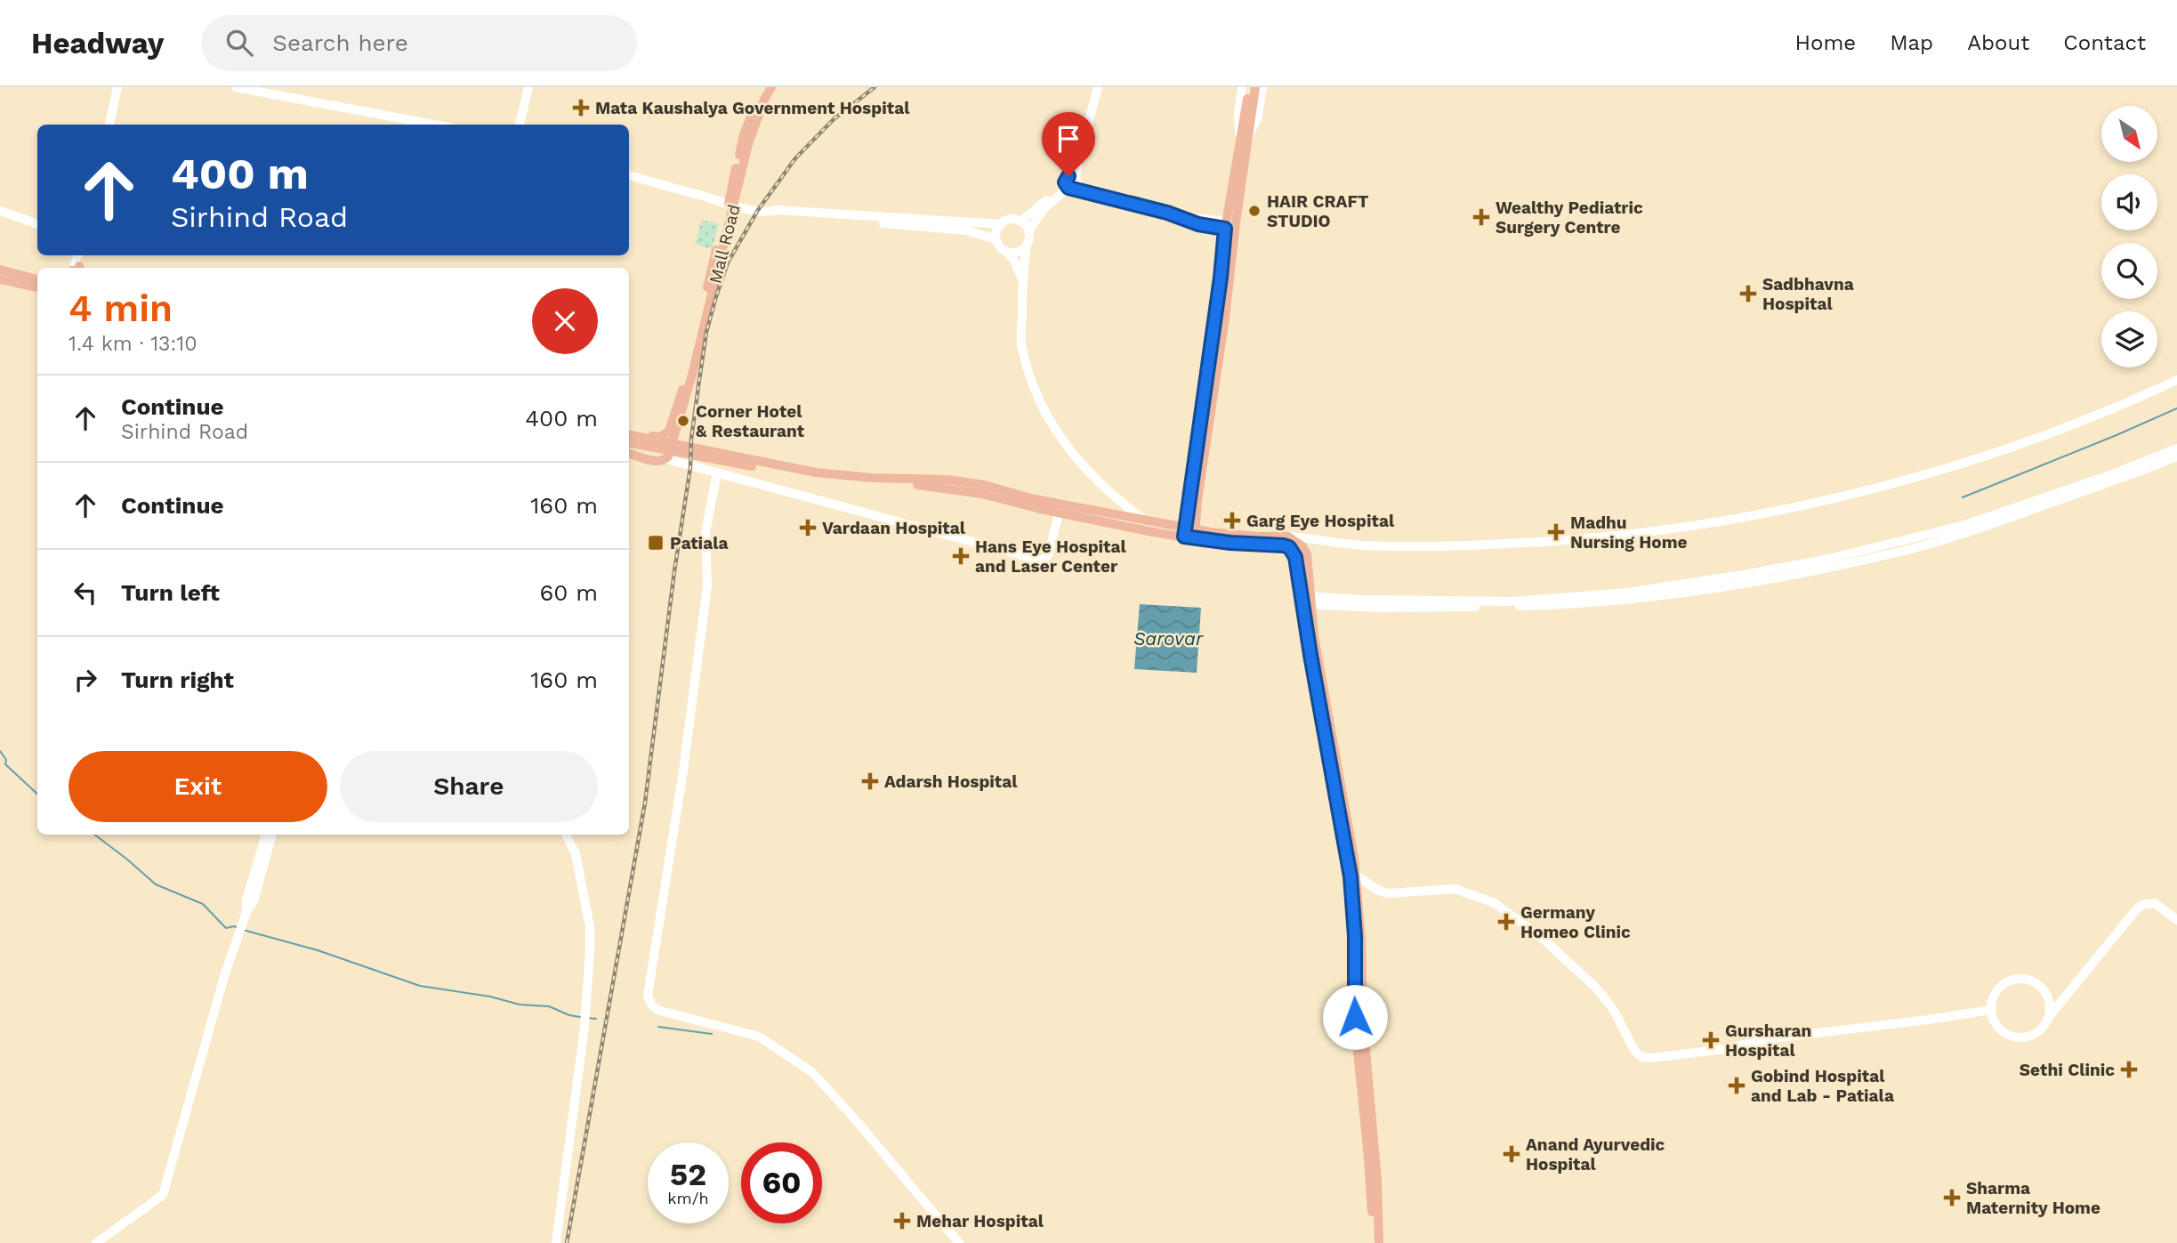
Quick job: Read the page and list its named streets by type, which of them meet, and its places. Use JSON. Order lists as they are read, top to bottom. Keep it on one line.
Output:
{"streets":{"main road":["Mall Road"]},"water":["Sarovar"],"places":{"health":["Mata Kaushalya Government Hospital","Wealthy Pediatric Surgery Centre","Sadbhavna Hospital","Garg Eye Hospital","Vardaan Hospital","Madhu Nursing Home","Hans Eye Hospital and Laser Center","Adarsh Hospital","Germany Homeo Clinic","Gursharan Hospital","Sethi Clinic","Gobind Hospital and Lab - Patiala","Anand Ayurvedic Hospital","Sharma Maternity Home","Mehar Hospital"],"other":["HAIR CRAFT STUDIO","Corner Hotel & Restaurant"],"transit":["Patiala"]},"north":"bottom right","page":{"header":"Headway","search":"Search here","nav":["Home","Map","About","Contact"],"turn":["400 m","Sirhind Road"],"heading":["4 min","1.4 km · 13:10"],"list":[{"name":"Continue","note":"Sirhind Road","value":"400 m"},{"name":"Continue","value":"160 m"},{"name":"Turn left","value":"60 m"},{"name":"Turn right","value":"160 m"}],"buttons":["Exit","Share"],"speed":"52 km/h","limit":"60"}}
